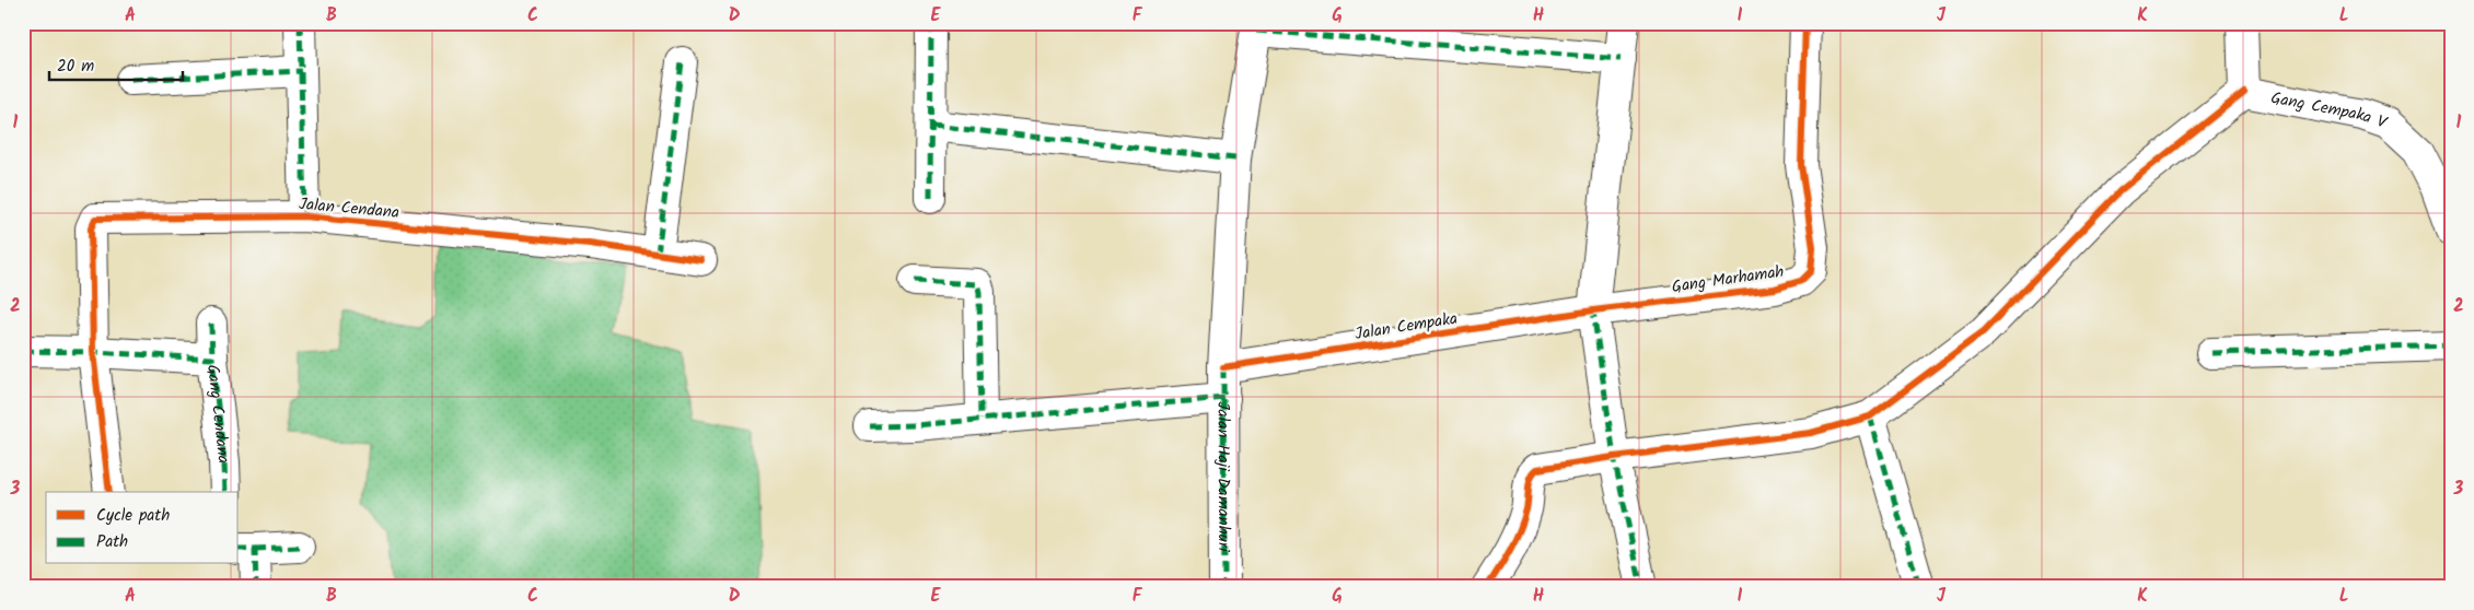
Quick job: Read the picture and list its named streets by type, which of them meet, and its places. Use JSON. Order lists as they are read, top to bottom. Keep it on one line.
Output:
{"streets":{"street":["Gang Cempaka V","Jalan Cendana","Gang Marhamah","Jalan Cempaka","Gang Cendana","Jalan Haji Damanhuri"]},"crossings":[["Jalan Cendana","Gang Cendana"],["Gang Marhamah","Jalan Cempaka"],["Jalan Cempaka","Jalan Haji Damanhuri"]],"legend":["Cycle path","Path"],"scale_bar":"20 m","grid":{"columns":["A","B","C","D","E","F","G","H","I","J","K","L"],"rows":["1","2","3"]}}
